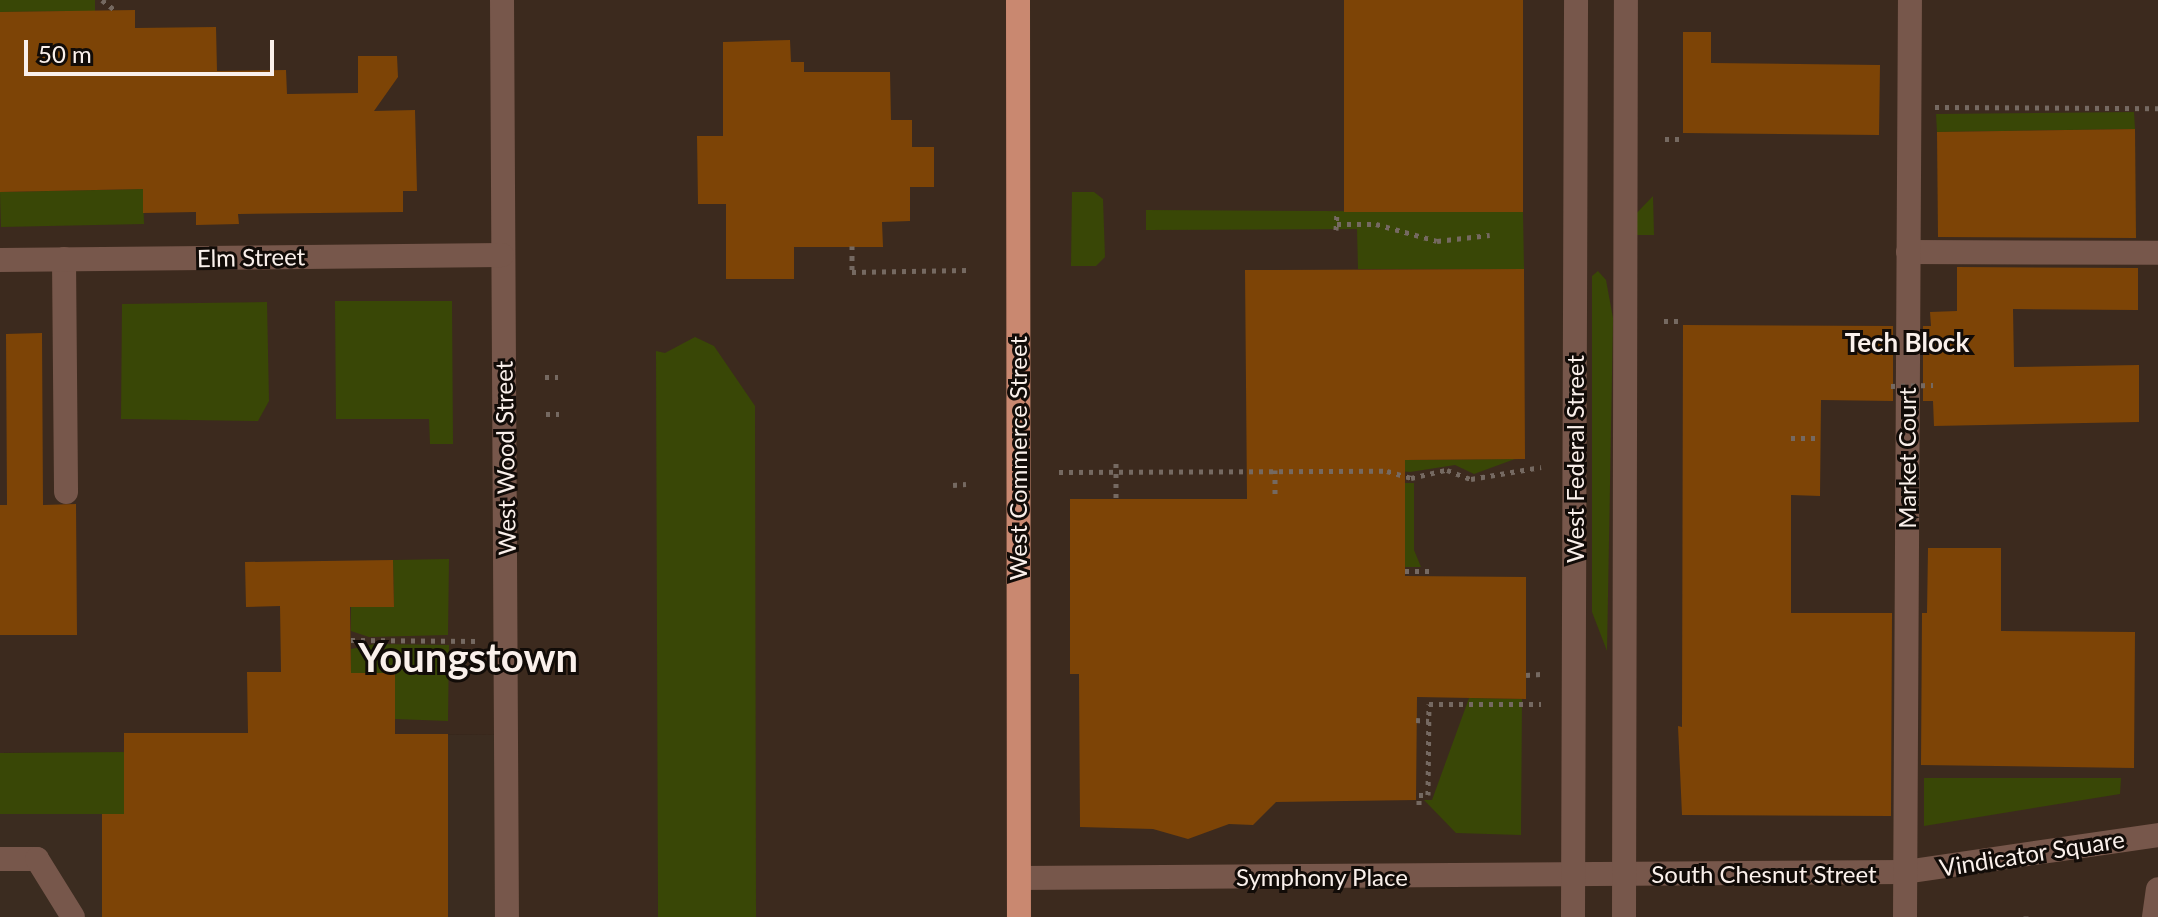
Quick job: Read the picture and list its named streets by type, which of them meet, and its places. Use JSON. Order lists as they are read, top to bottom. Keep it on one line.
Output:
{"streets":{"main road":["West Commerce Street"],"street":["Elm Street","West Wood Street","Market Court","West Federal Street","Vindicator Square","South Chesnut Street","Symphony Place"]},"crossings":[["Elm Street","West Wood Street"],["West Commerce Street","Symphony Place"],["Market Court","Vindicator Square"],["Market Court","South Chesnut Street"],["West Federal Street","South Chesnut Street"],["West Federal Street","Symphony Place"],["Vindicator Square","South Chesnut Street"],["South Chesnut Street","Symphony Place"]],"districts":["Tech Block","Youngstown"],"scale_bar":"50 m"}
